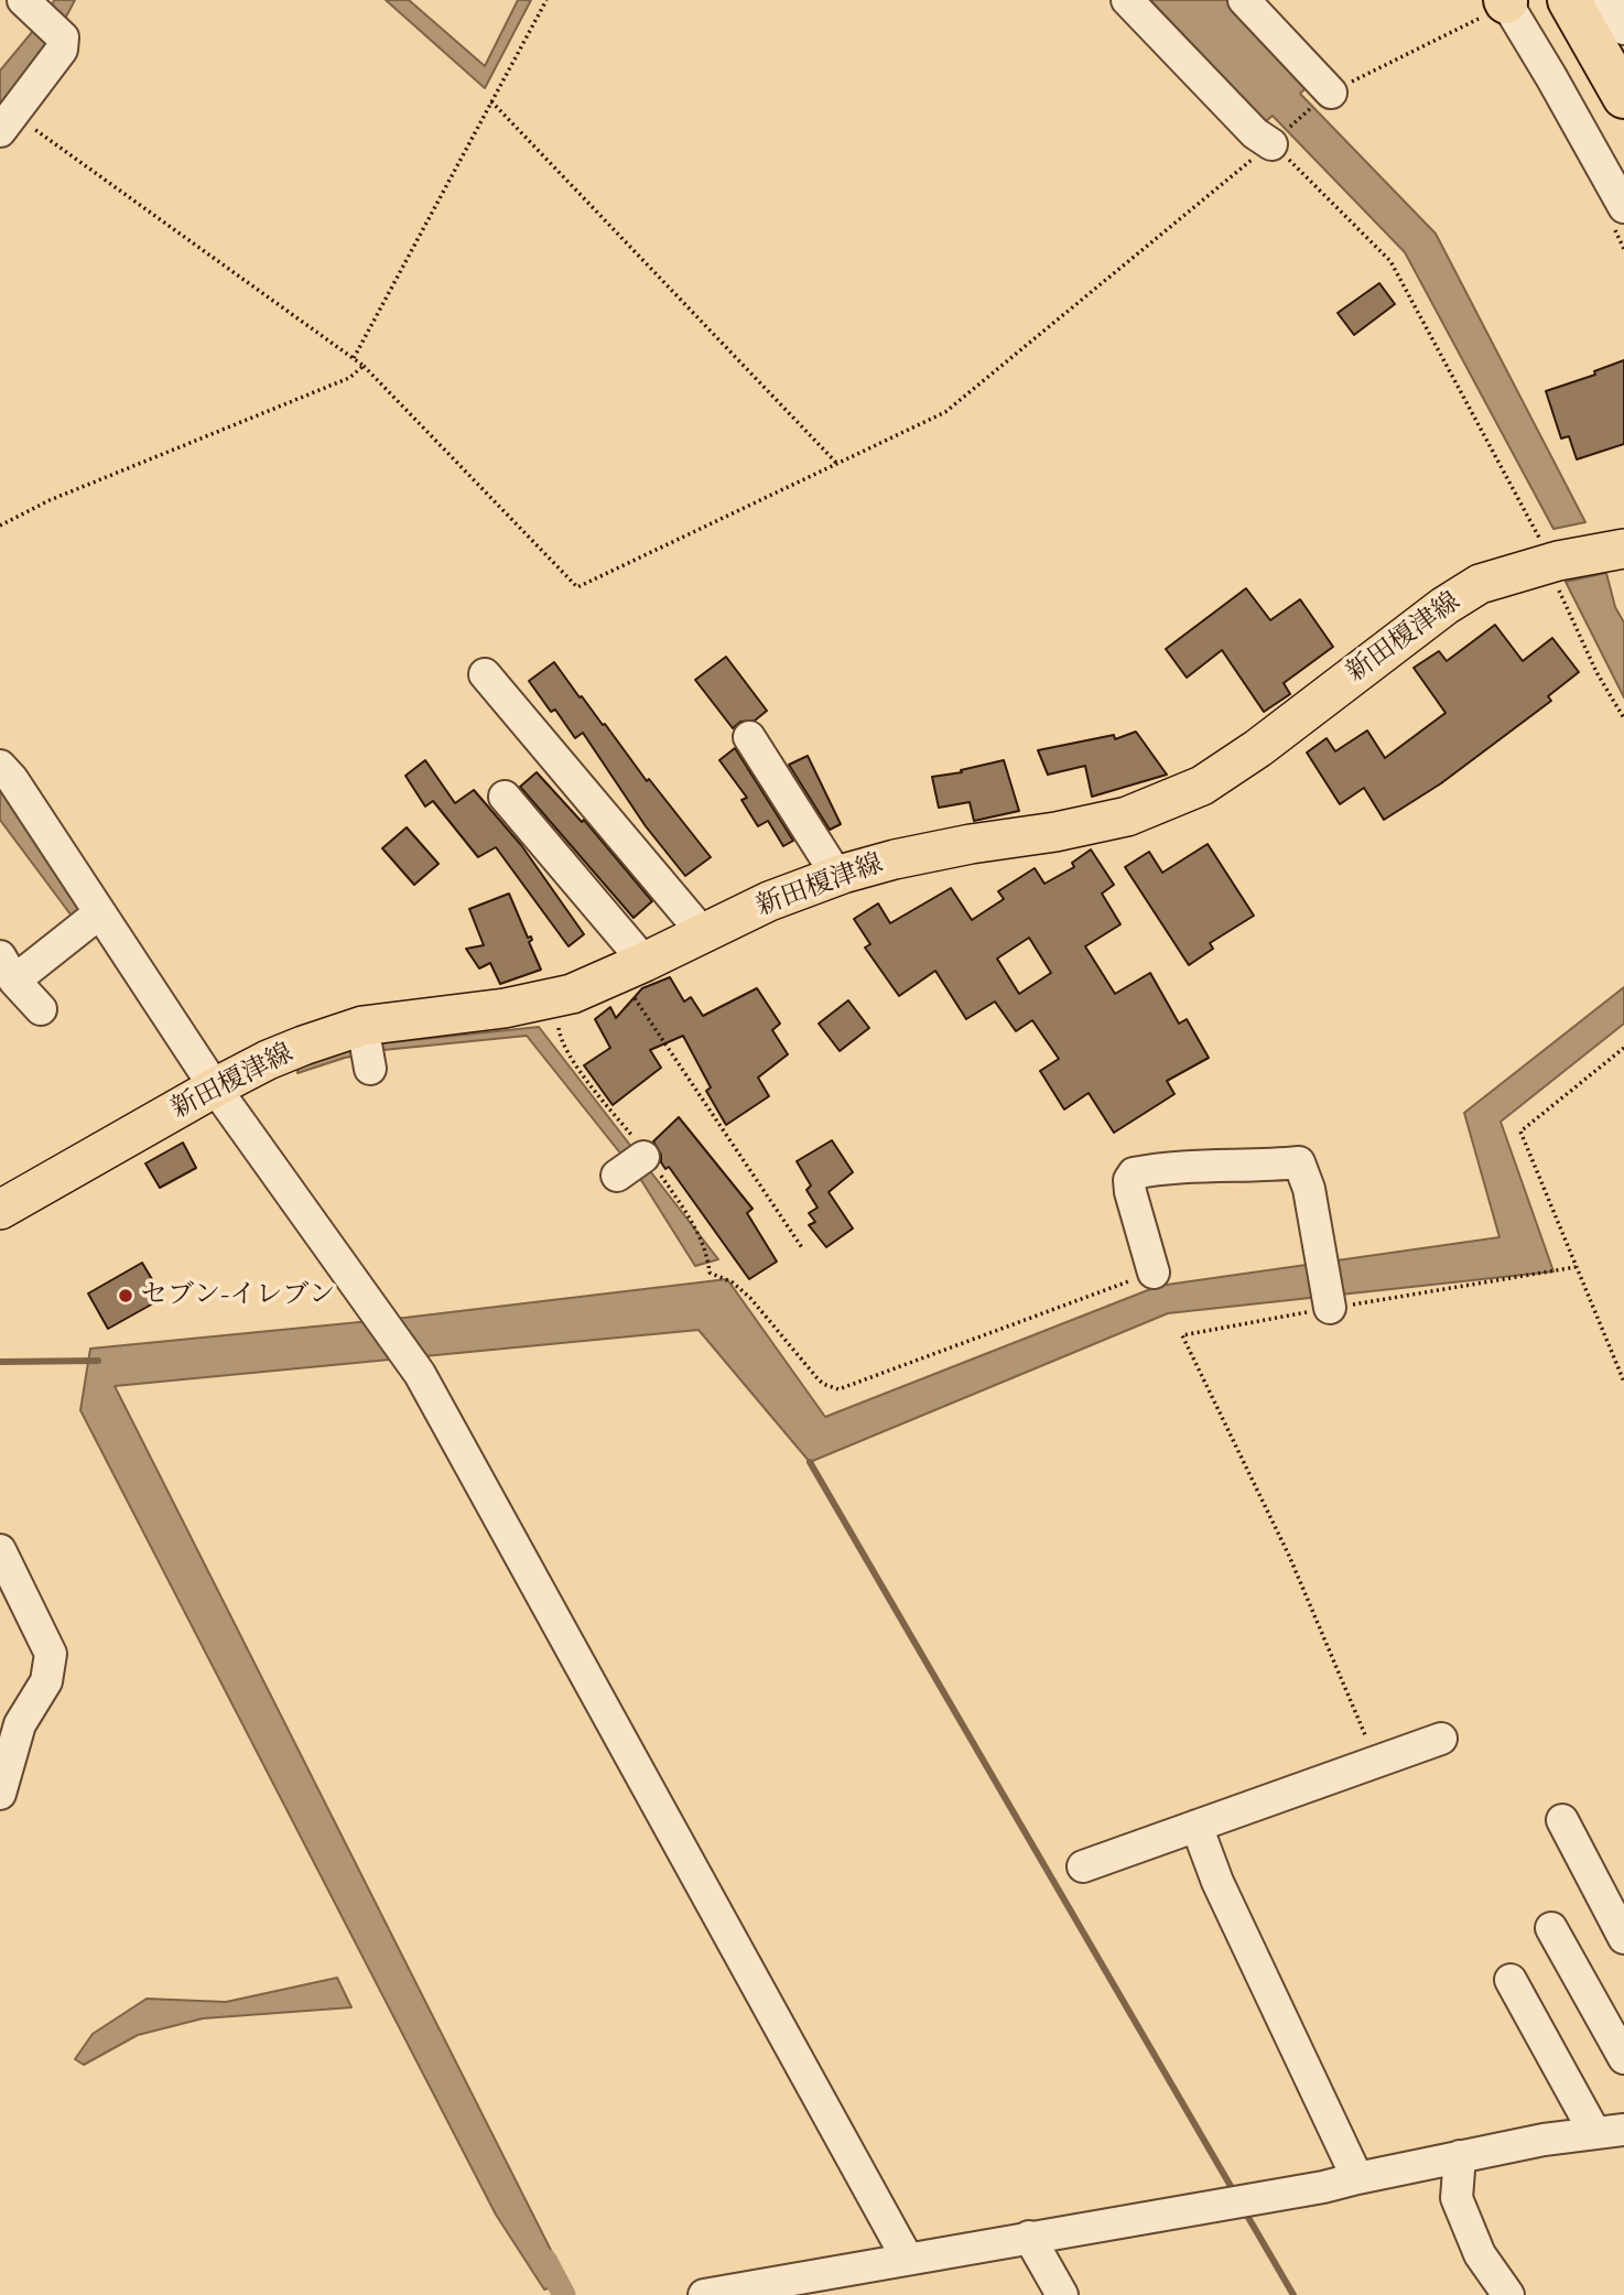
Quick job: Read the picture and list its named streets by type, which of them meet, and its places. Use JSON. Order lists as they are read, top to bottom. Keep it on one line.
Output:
{"streets":{"main road":["新田榎津線"]},"places":["セブン-イレブン"]}
